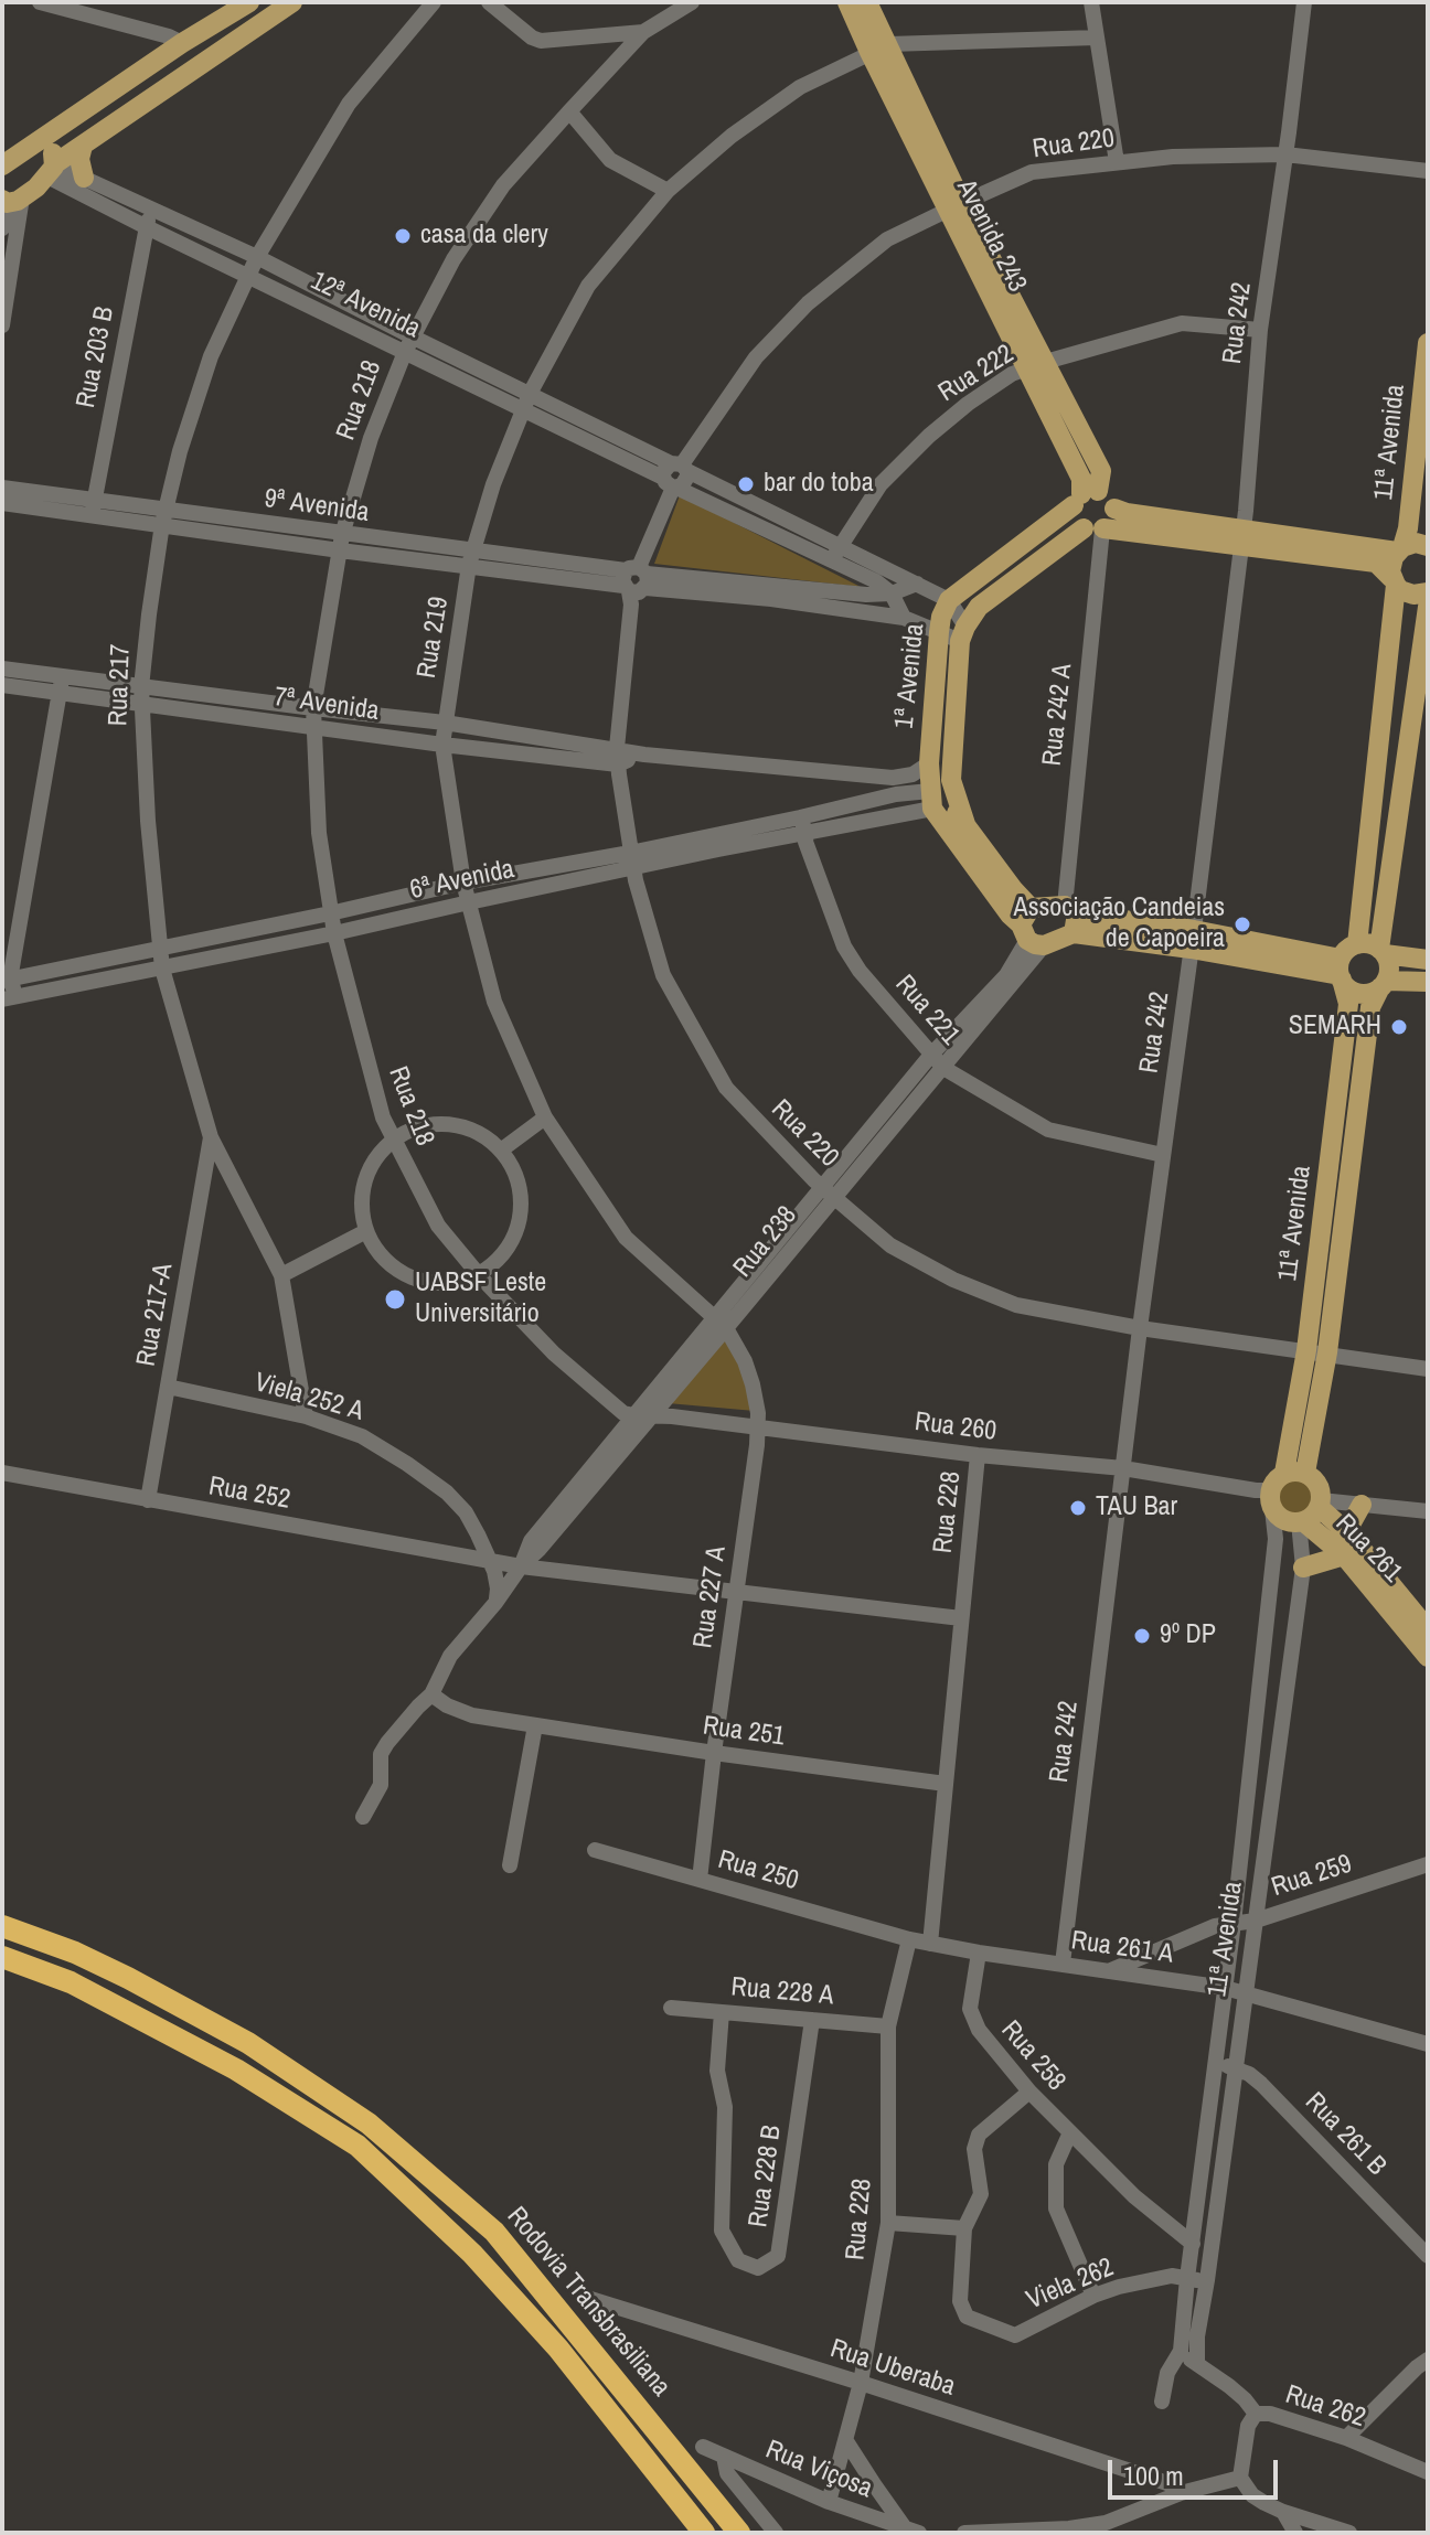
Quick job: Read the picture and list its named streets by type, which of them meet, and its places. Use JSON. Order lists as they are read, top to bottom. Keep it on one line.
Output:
{"streets":{"highway":["Rodovia Transbrasiliana"],"main road":["Avenida 243","11ª Avenida","1ª Avenida","Rua 261"],"street":["Rua 220","12ª Avenida","Rua 242","Rua 203 B","Rua 222","Rua 218","9ª Avenida","Rua 219","Rua 217","7ª Avenida","Rua 242 A","6ª Avenida","Rua 221","Rua 238","Rua 217-A","Viela 252 A","Rua 260","Rua 252","Rua 228","Rua 227 A","Rua 251","Rua 250","Rua 259","Rua 261 A","Rua 228 A","Rua 258","Rua 261 B","Rua 228 B","Viela 262","Rua Uberaba","Rua 262","Rua Viçosa"]},"crossings":[["Rua 220","Avenida 243"],["Rua 220","12ª Avenida"],["Rua 220","Rua 242"],["Rua 220","11ª Avenida"],["Rua 220","9ª Avenida"],["Rua 220","7ª Avenida"],["Rua 220","6ª Avenida"],["Rua 220","Rua 238"],["Avenida 243","Rua 222"],["Avenida 243","Rua 219"],["Avenida 243","1ª Avenida"],["Avenida 243","Rua 242 A"],["12ª Avenida","Rua 203 B"],["12ª Avenida","Rua 222"],["12ª Avenida","Rua 218"],["12ª Avenida","9ª Avenida"],["12ª Avenida","Rua 219"],["12ª Avenida","1ª Avenida"],["12ª Avenida","Rua 217"],["Rua 242","Rua 222"],["Rua 242","Rua 221"],["Rua 242","Rua 260"],["Rua 242","Rua 261 A"],["Rua 203 B","9ª Avenida"],["Rua 218","9ª Avenida"],["Rua 218","7ª Avenida"],["Rua 218","6ª Avenida"],["Rua 218","Rua 238"],["Rua 218","Rua 260"],["11ª Avenida","Rua 260"],["11ª Avenida","Rua 261"],["11ª Avenida","Rua 259"],["11ª Avenida","Rua 261 A"],["11ª Avenida","Rua 258"],["11ª Avenida","Rua 261 B"],["11ª Avenida","Viela 262"],["9ª Avenida","Rua 219"],["9ª Avenida","1ª Avenida"],["9ª Avenida","Rua 217"],["Rua 219","7ª Avenida"],["Rua 219","6ª Avenida"],["Rua 219","Rua 238"],["Rua 219","Rua 227 A"],["1ª Avenida","7ª Avenida"],["1ª Avenida","Rua 242 A"],["1ª Avenida","6ª Avenida"],["Rua 217","7ª Avenida"],["Rua 217","6ª Avenida"],["Rua 217","Rua 217-A"],["Rua 217","Viela 252 A"],["7ª Avenida","6ª Avenida"],["6ª Avenida","Rua 221"],["Rua 221","Rua 238"],["Rua 238","Rua 260"],["Rua 238","Rua 252"],["Rua 238","Rua 227 A"],["Rua 238","Rua 251"],["Rua 217-A","Viela 252 A"],["Rua 217-A","Rua 252"],["Viela 252 A","Rua 252"],["Rua 260","Rua 228"],["Rua 260","Rua 261"],["Rua 260","Rua 227 A"],["Rua 252","Rua 228"],["Rua 252","Rua 227 A"],["Rua 228","Rua 251"],["Rua 228","Rua 250"],["Rua 228","Rua 261 A"],["Rua 228","Rua 228 A"],["Rua 228","Rua Uberaba"],["Rua 228","Rua Viçosa"],["Rua 227 A","Rua 251"],["Rua 227 A","Rua 250"],["Rua 250","Rua 261 A"],["Rua 259","Rua 261 A"],["Rua 261 A","Rua 258"],["Rua 228 A","Rua 228 B"],["Rua 258","Viela 262"]],"places":["casa da clery","bar do toba","Associação Candeias de Capoeira","SEMARH","UABSF Leste Universitário","TAU Bar","9º DP"],"scale_bar":"100 m"}
